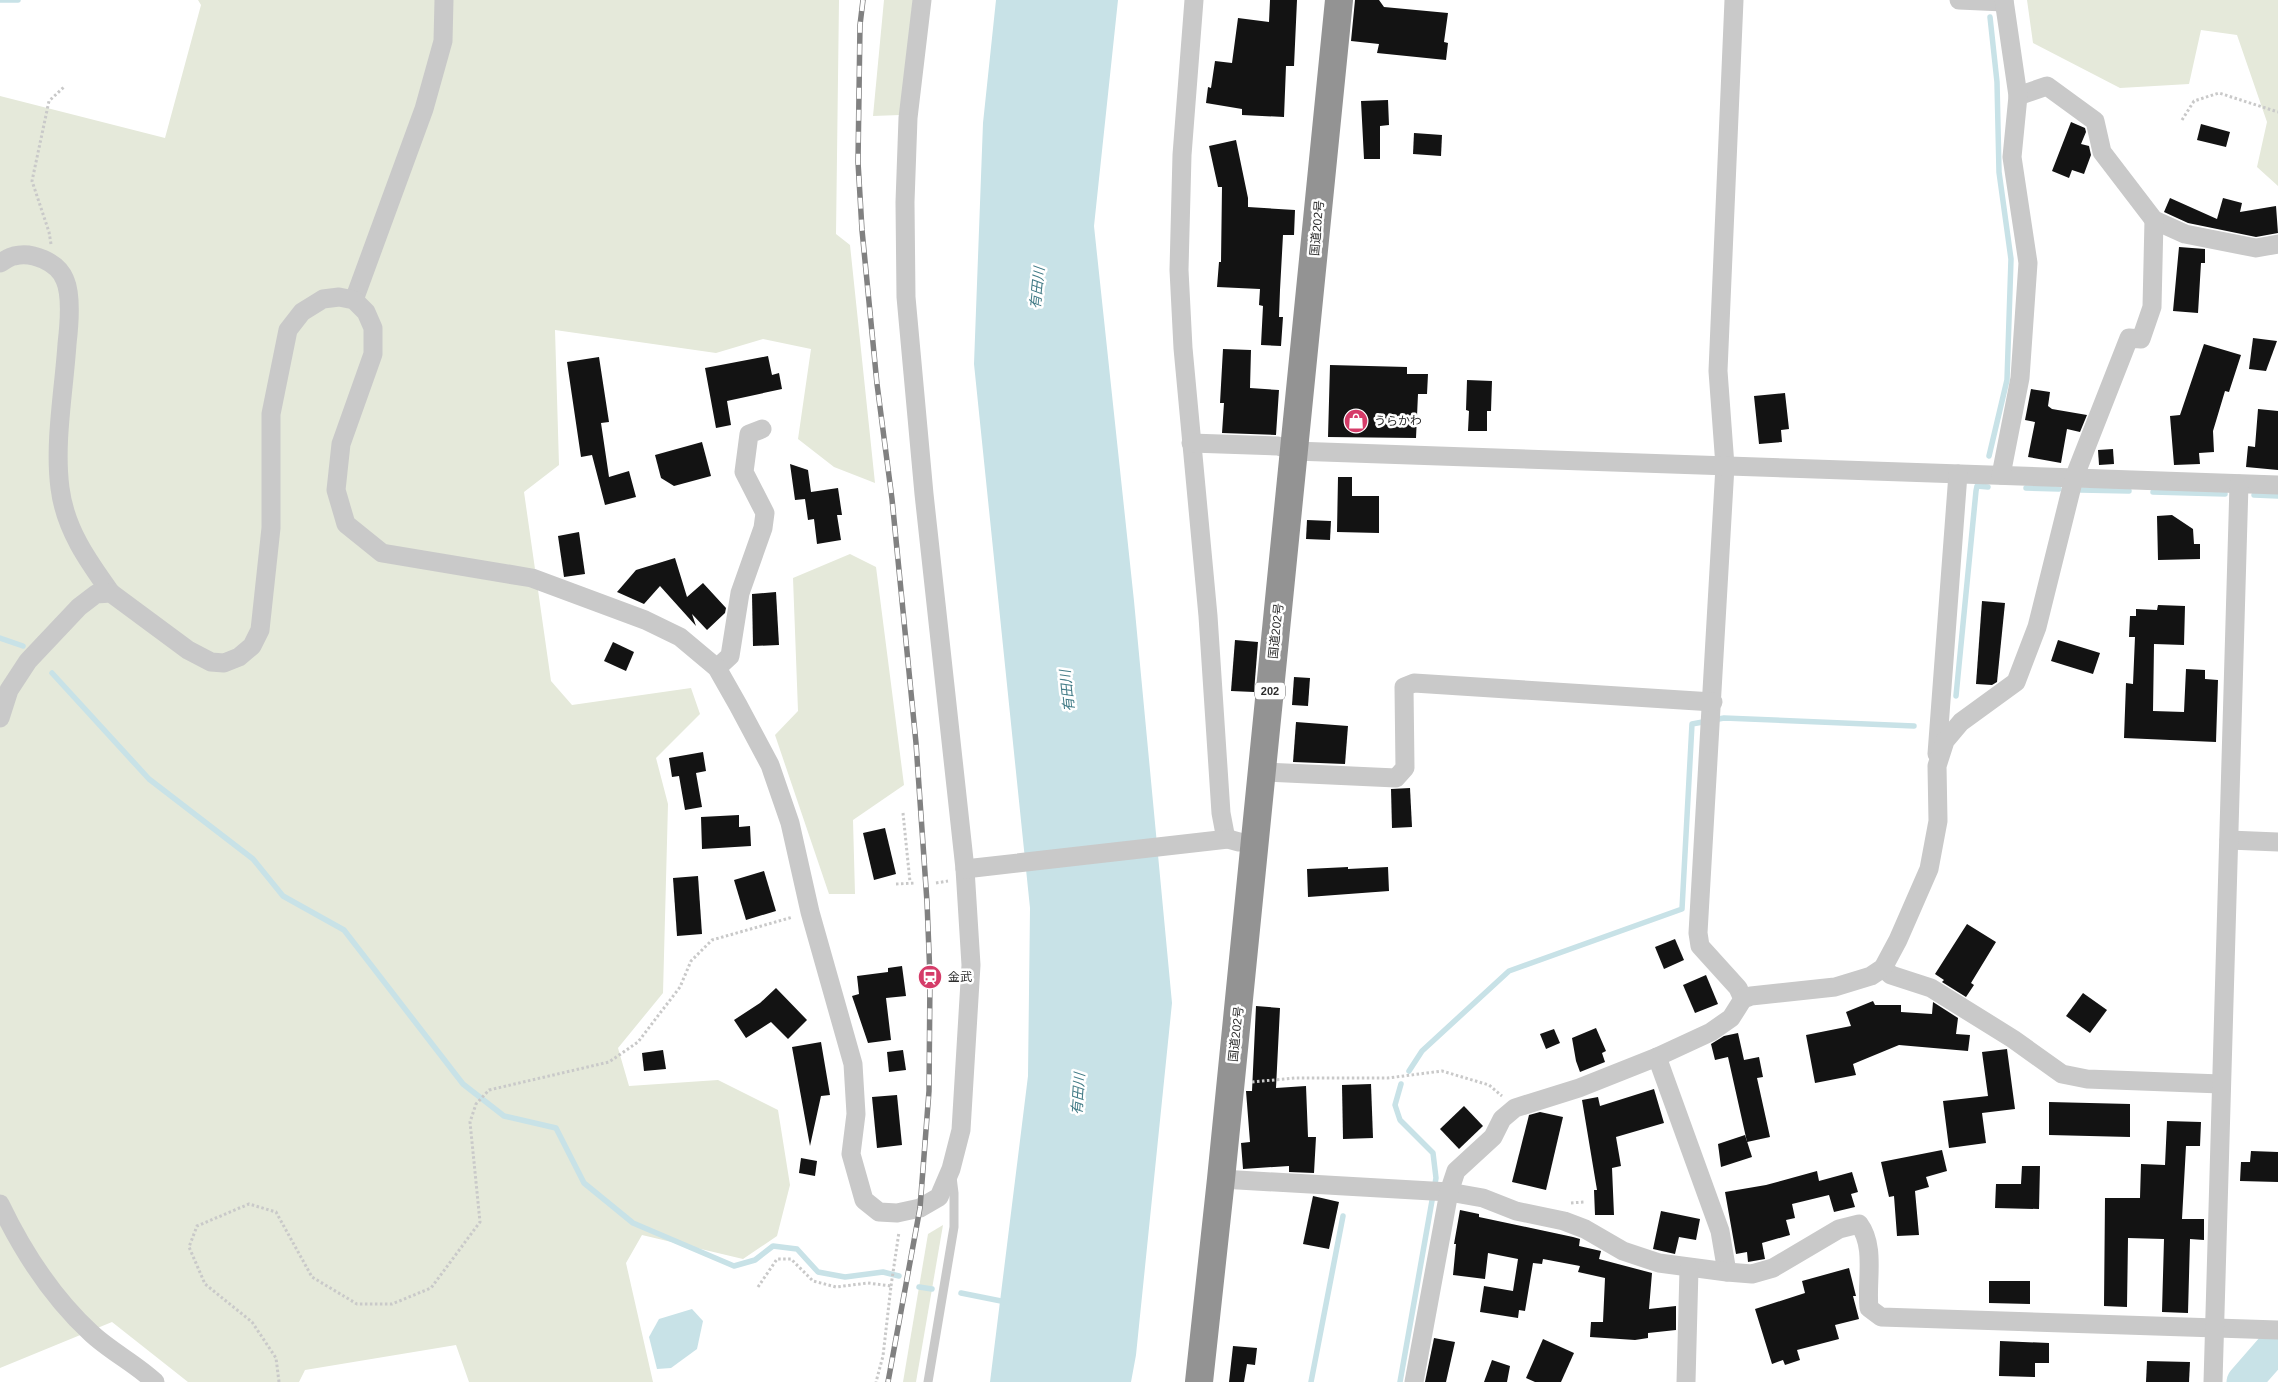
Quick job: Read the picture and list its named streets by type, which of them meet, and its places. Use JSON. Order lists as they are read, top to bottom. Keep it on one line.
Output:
{"streets":{"highway":["国道202号","202"]},"water":["有田川"],"places":{"shop":["うらかわ"],"station":["金武"]}}
